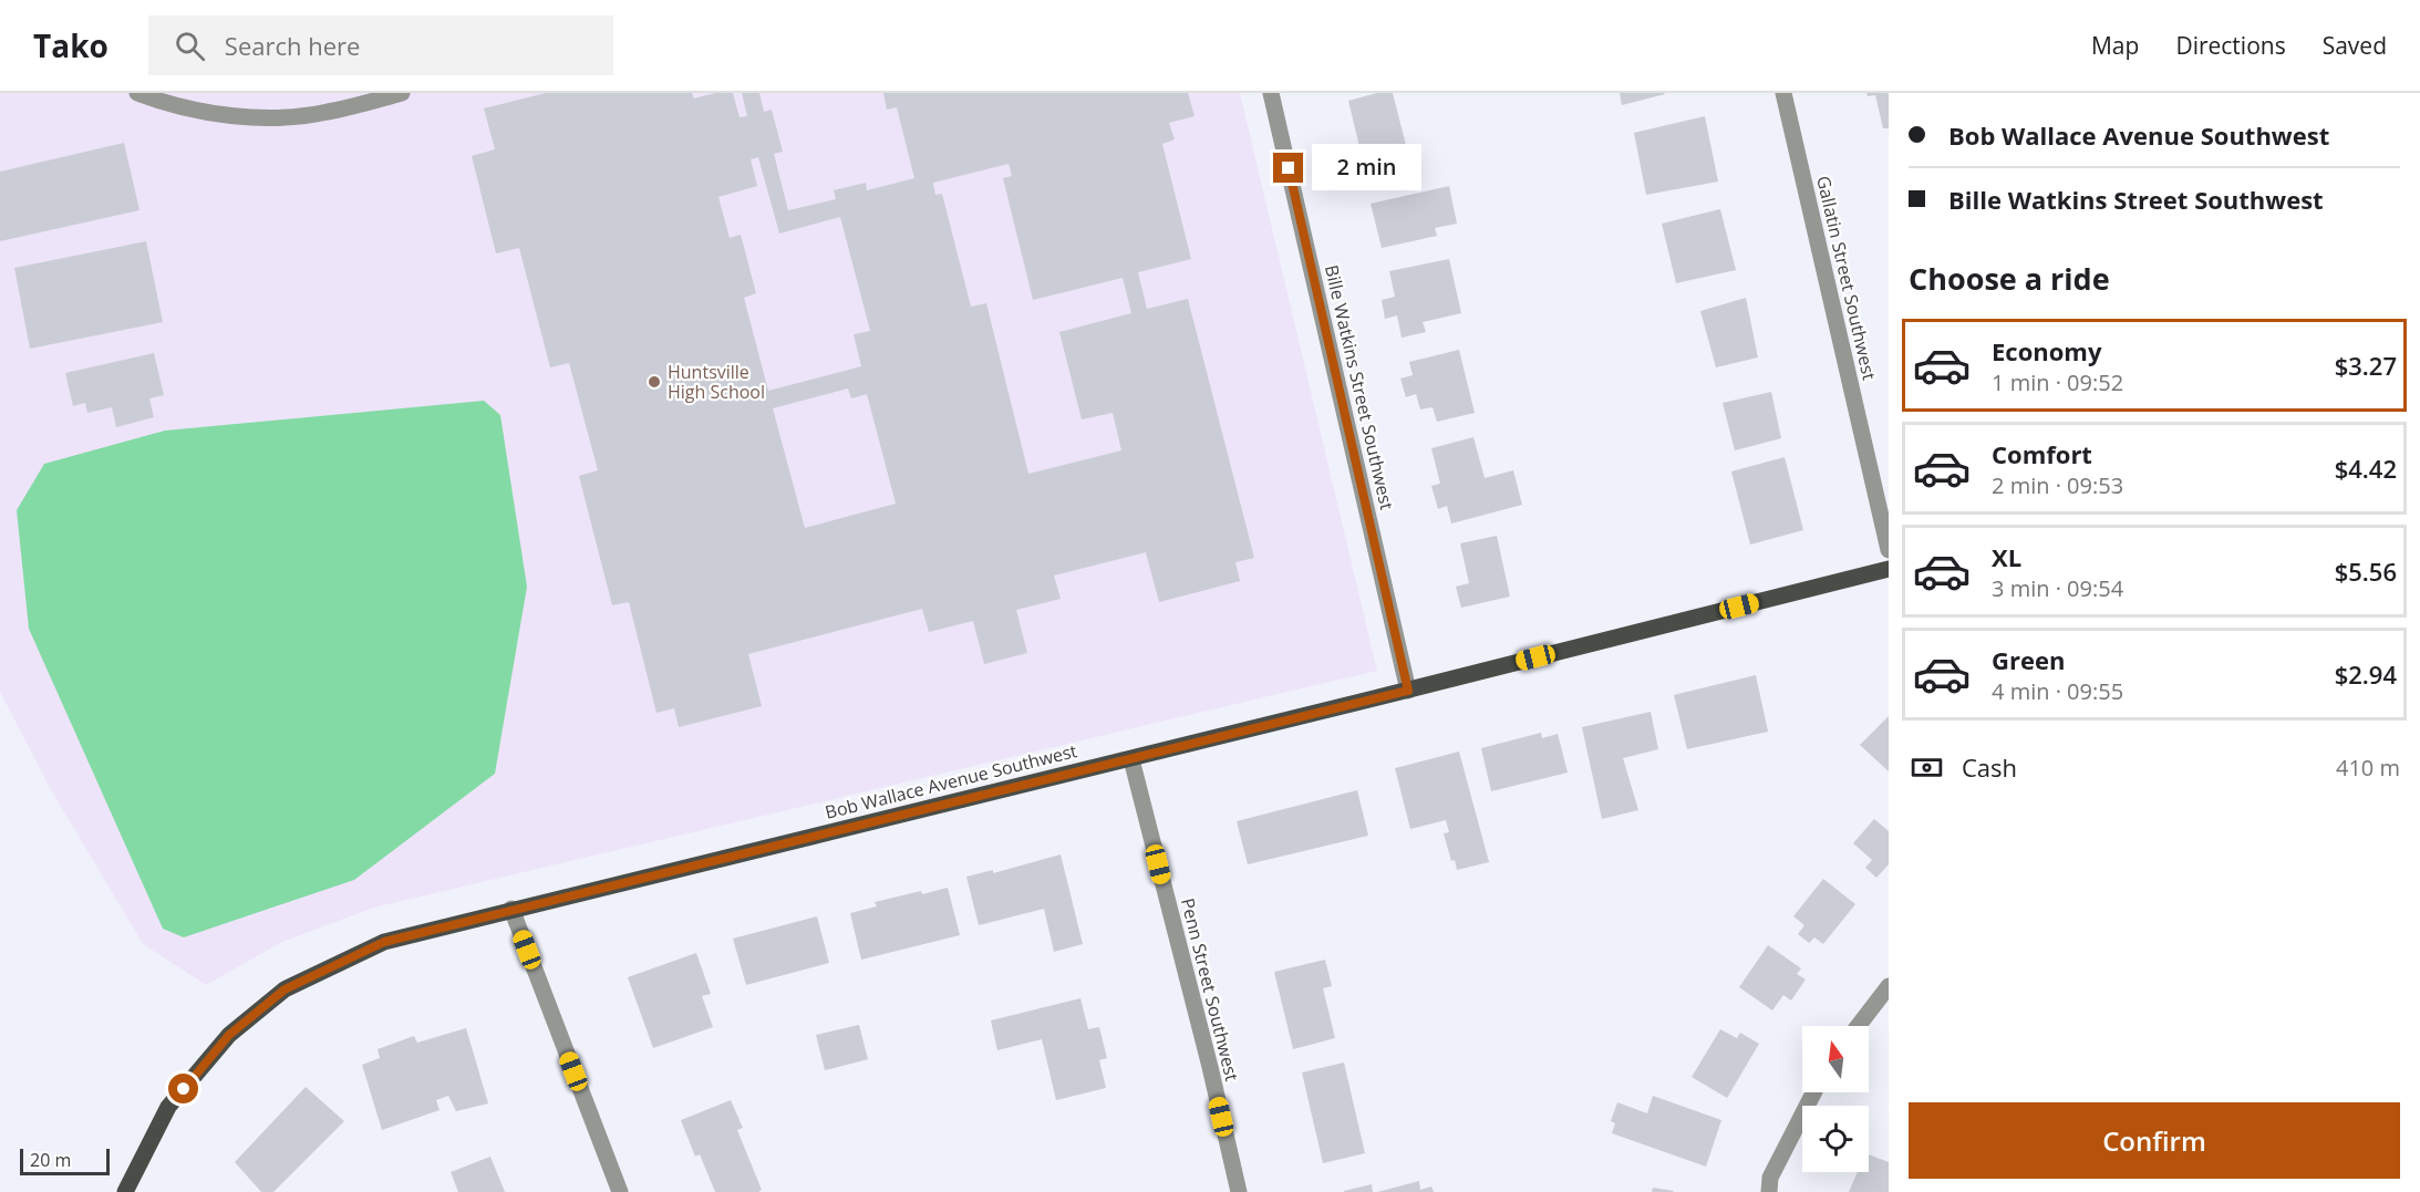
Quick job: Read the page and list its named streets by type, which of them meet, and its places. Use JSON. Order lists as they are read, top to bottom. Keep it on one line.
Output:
{"streets":{"main road":["Bob Wallace Avenue Southwest"],"street":["Gallatin Street Southwest","Bille Watkins Street Southwest","Penn Street Southwest"]},"crossings":[["Bille Watkins Street Southwest","Bob Wallace Avenue Southwest"],["Bob Wallace Avenue Southwest","Penn Street Southwest"]],"places":["Huntsville High School"],"scale_bar":"20 m","north":"top","page":{"header":"Tako","search":"Search here","nav":["Map","Directions","Saved"],"banner":["Bob Wallace Avenue Southwest","Bille Watkins Street Southwest"],"bubble":"2 min","heading":"Choose a ride","list":[{"name":"Economy","note":"1 min · 09:52","value":"$3.27"},{"name":"Comfort","note":"2 min · 09:53","value":"$4.42"},{"name":"XL","note":"3 min · 09:54","value":"$5.56"},{"name":"Green","note":"4 min · 09:55","value":"$2.94"}],"pay":["Cash","410 m"],"buttons":"Confirm","scale":"20 m"}}
